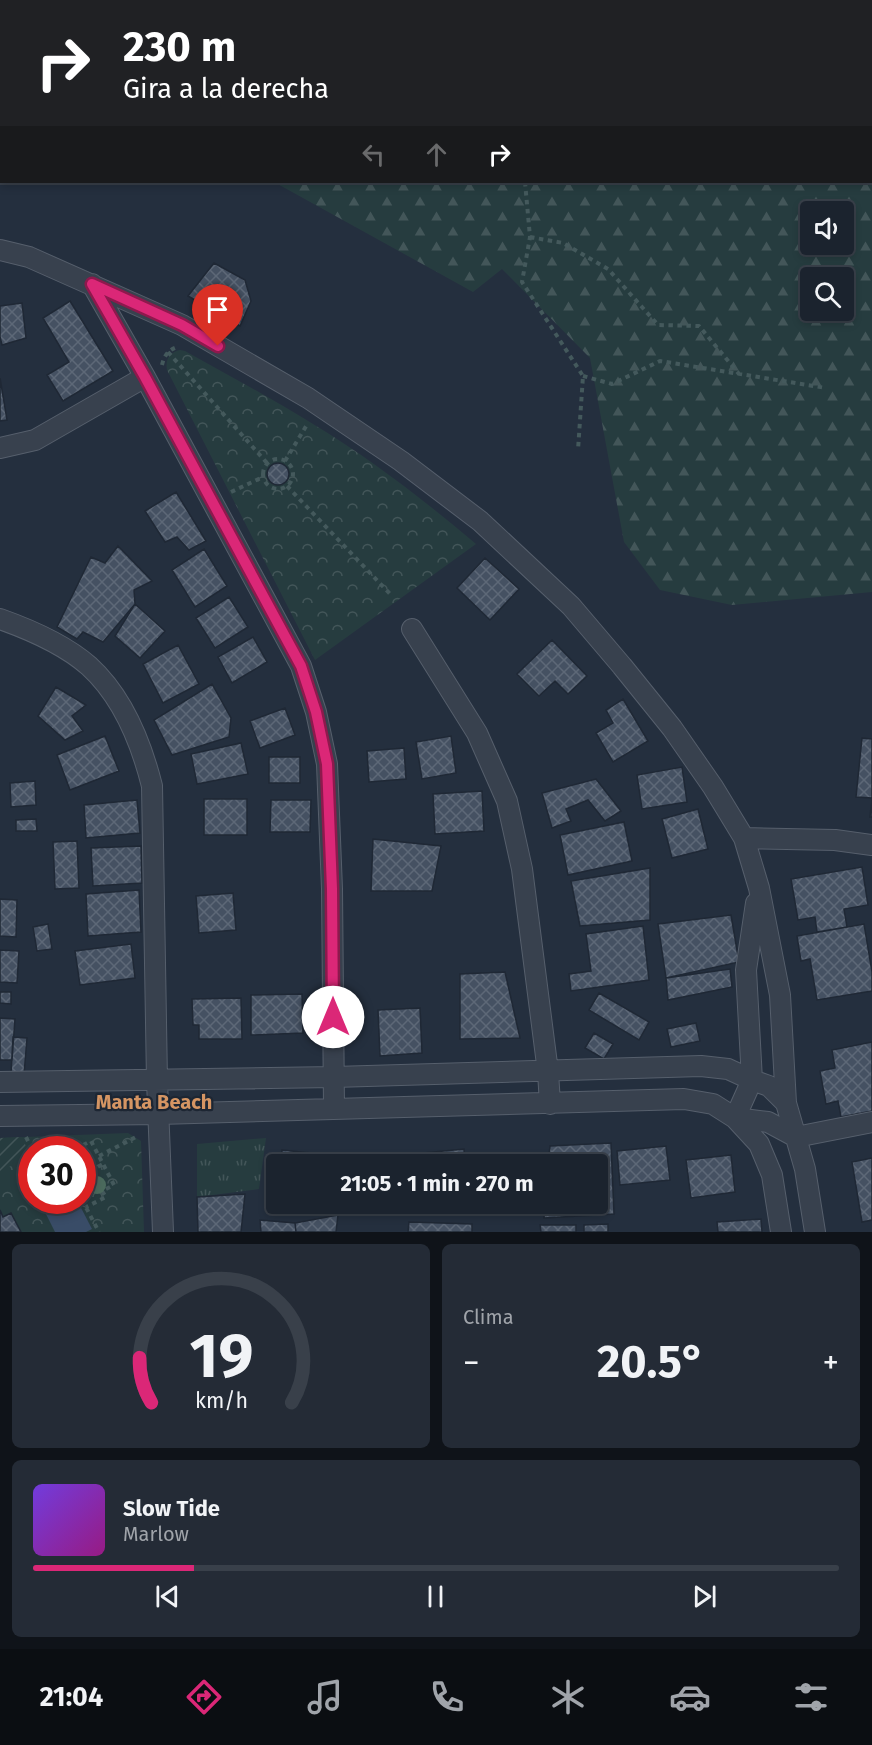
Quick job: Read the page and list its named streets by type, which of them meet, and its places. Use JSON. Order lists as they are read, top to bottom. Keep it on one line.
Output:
{"districts":["Manta Beach"],"page":{"turn":["230 m","Gira a la derecha"],"limit":"30","trip":"21:05 · 1 min · 270 m","tile":"Clima","heat":["−","20.5°","+"],"song":["Slow Tide","Marlow"],"tabs":"21:04","gauge":["19","km/h"]}}
